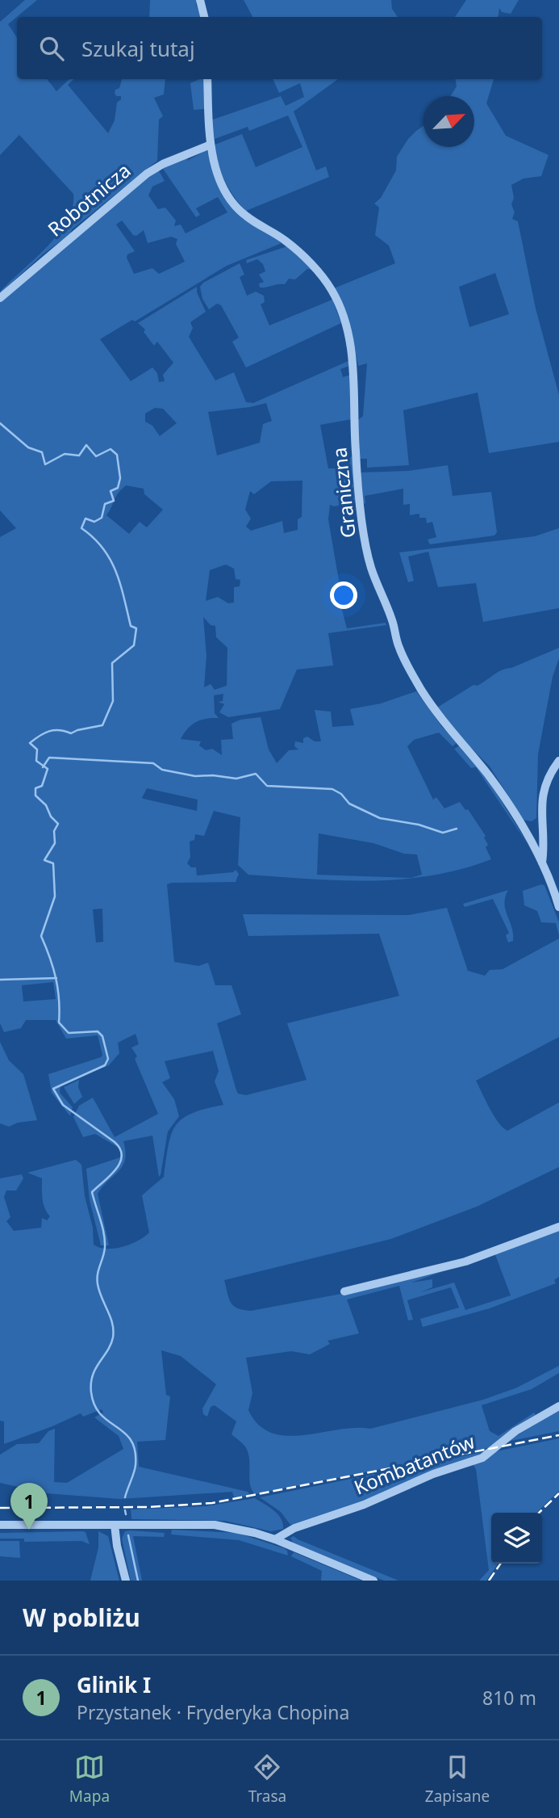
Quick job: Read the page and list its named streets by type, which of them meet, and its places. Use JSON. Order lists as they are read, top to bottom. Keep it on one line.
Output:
{"streets":{"street":["Robotnicza","Graniczna","Kombatantów"]},"crossings":[["Robotnicza","Graniczna"]],"north":"top right","page":{"search":"Szukaj tutaj","pins":"1","heading":"W pobliżu","list":[{"mark":"1","name":"Glinik I","note":"Przystanek · Fryderyka Chopina","value":"810 m"}],"nav":["Mapa","Trasa","Zapisane"]}}
